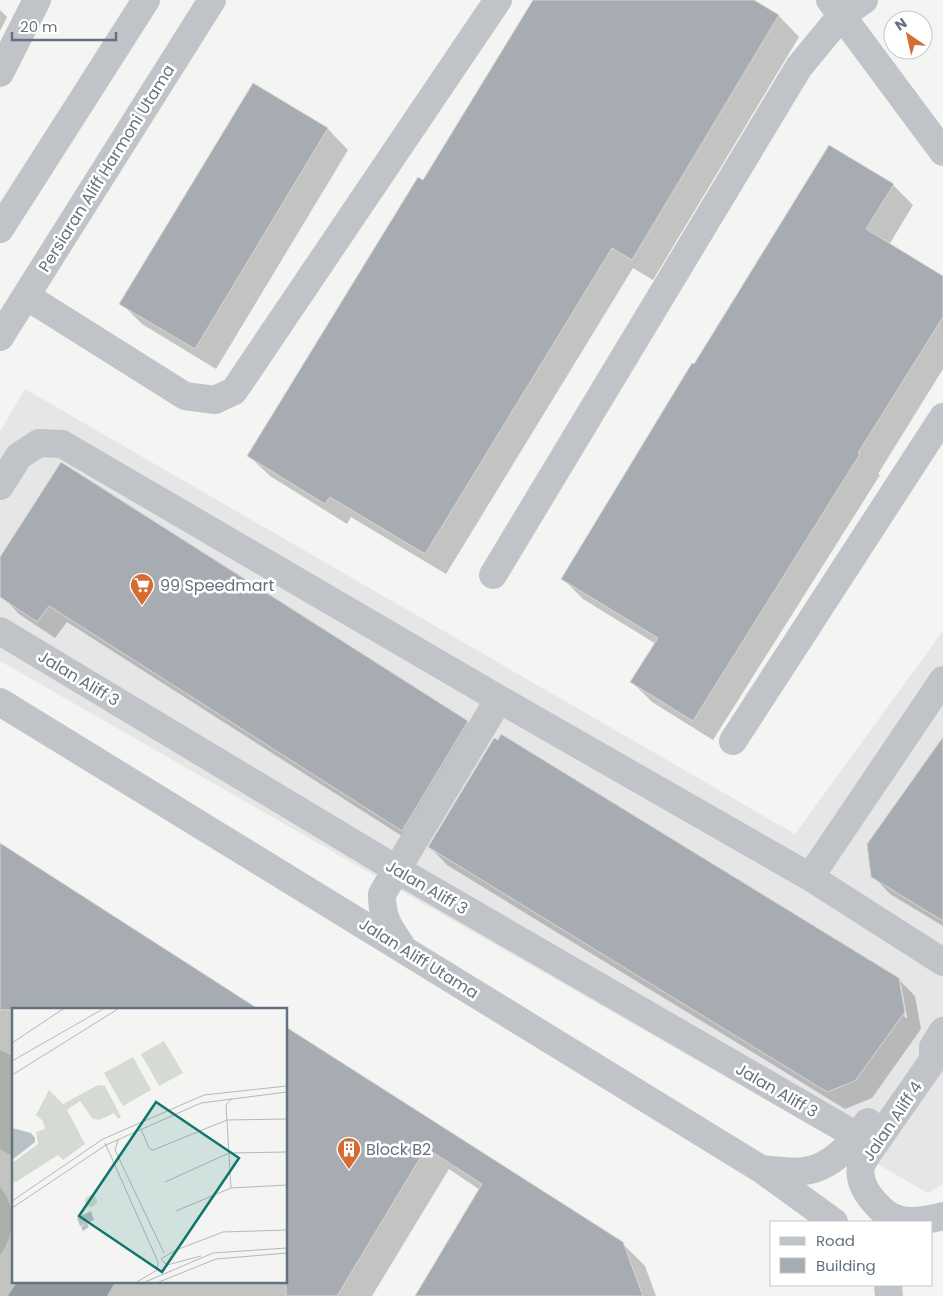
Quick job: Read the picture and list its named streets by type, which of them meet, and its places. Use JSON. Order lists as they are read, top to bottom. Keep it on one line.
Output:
{"streets":{"street":["Persiaran Aliff Harmoni Utama","Jalan Aliff 3","Jalan Aliff Utama","Jalan Aliff 4"]},"places":{"supermarket":["99 Speedmart"],"building":["Block B2"]},"legend":["Road","Building"],"scale_bar":"20 m","north":"top left"}
